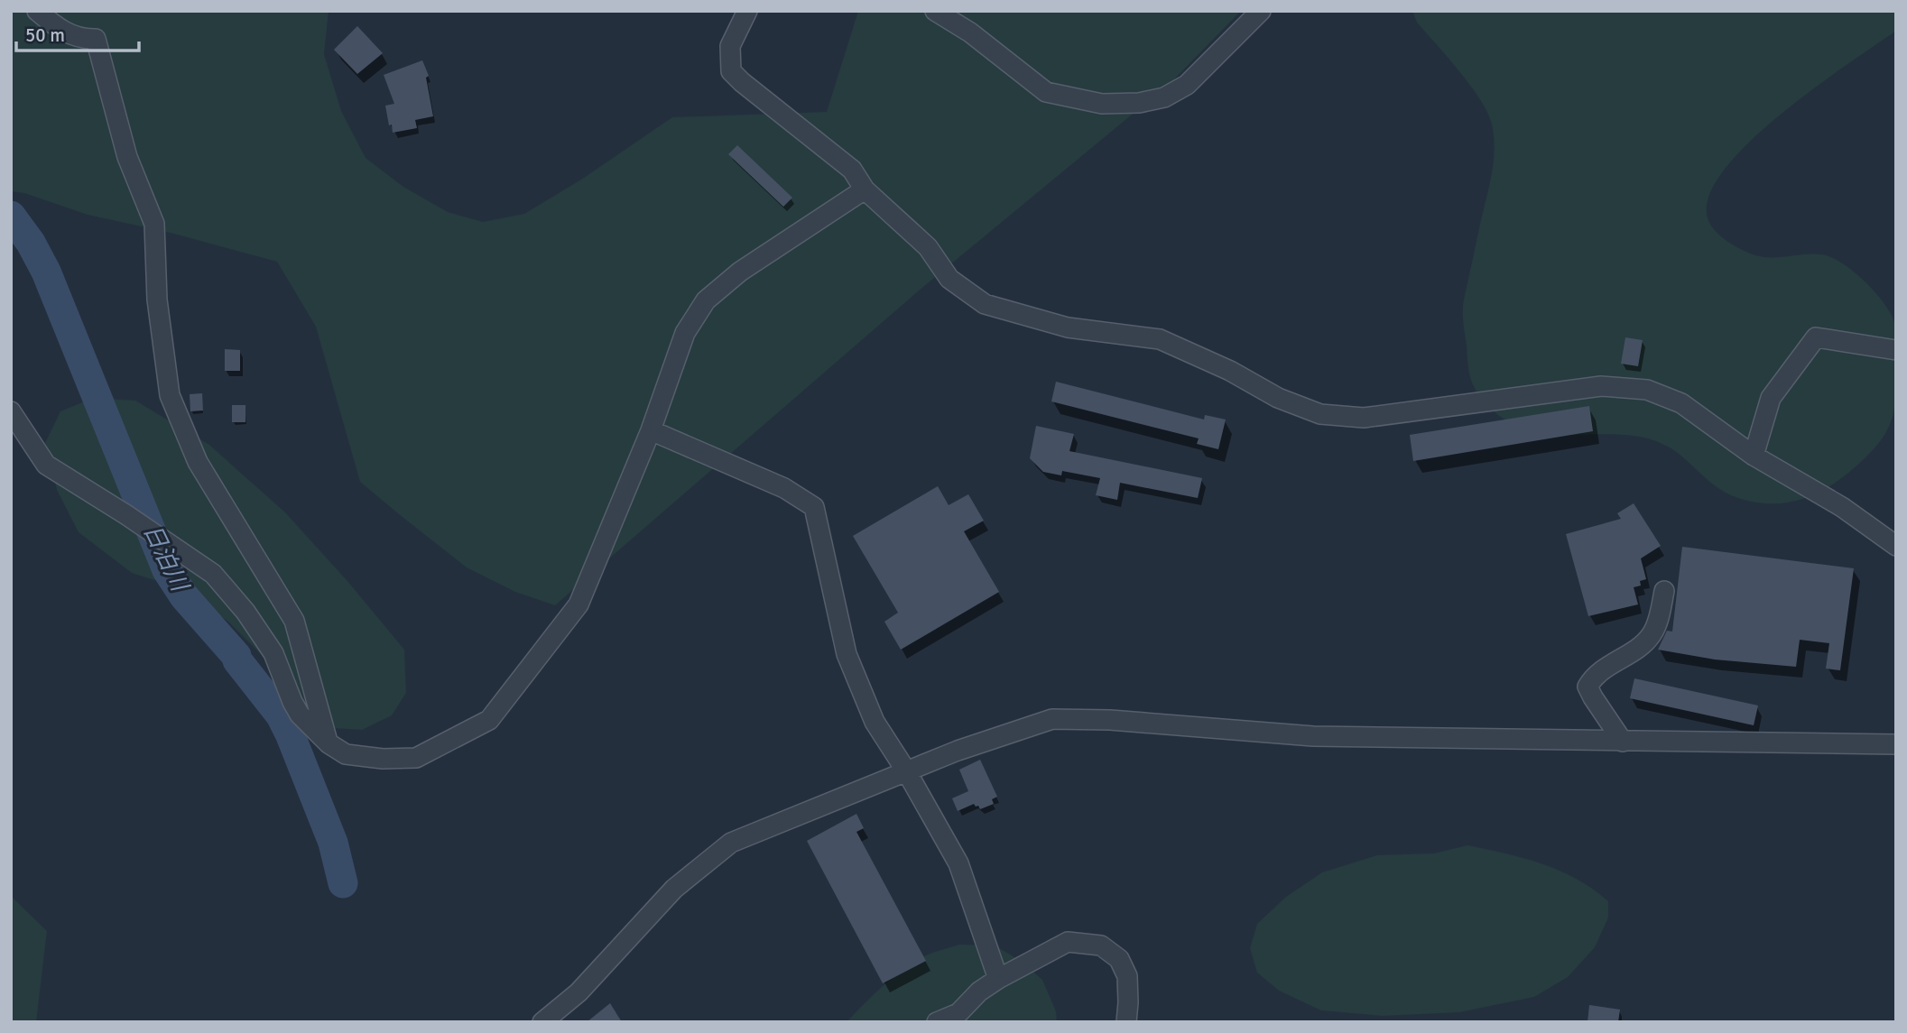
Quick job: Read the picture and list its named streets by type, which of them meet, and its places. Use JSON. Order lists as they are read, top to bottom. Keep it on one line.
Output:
{"water":["日泊川"],"scale_bar":"50 m"}
